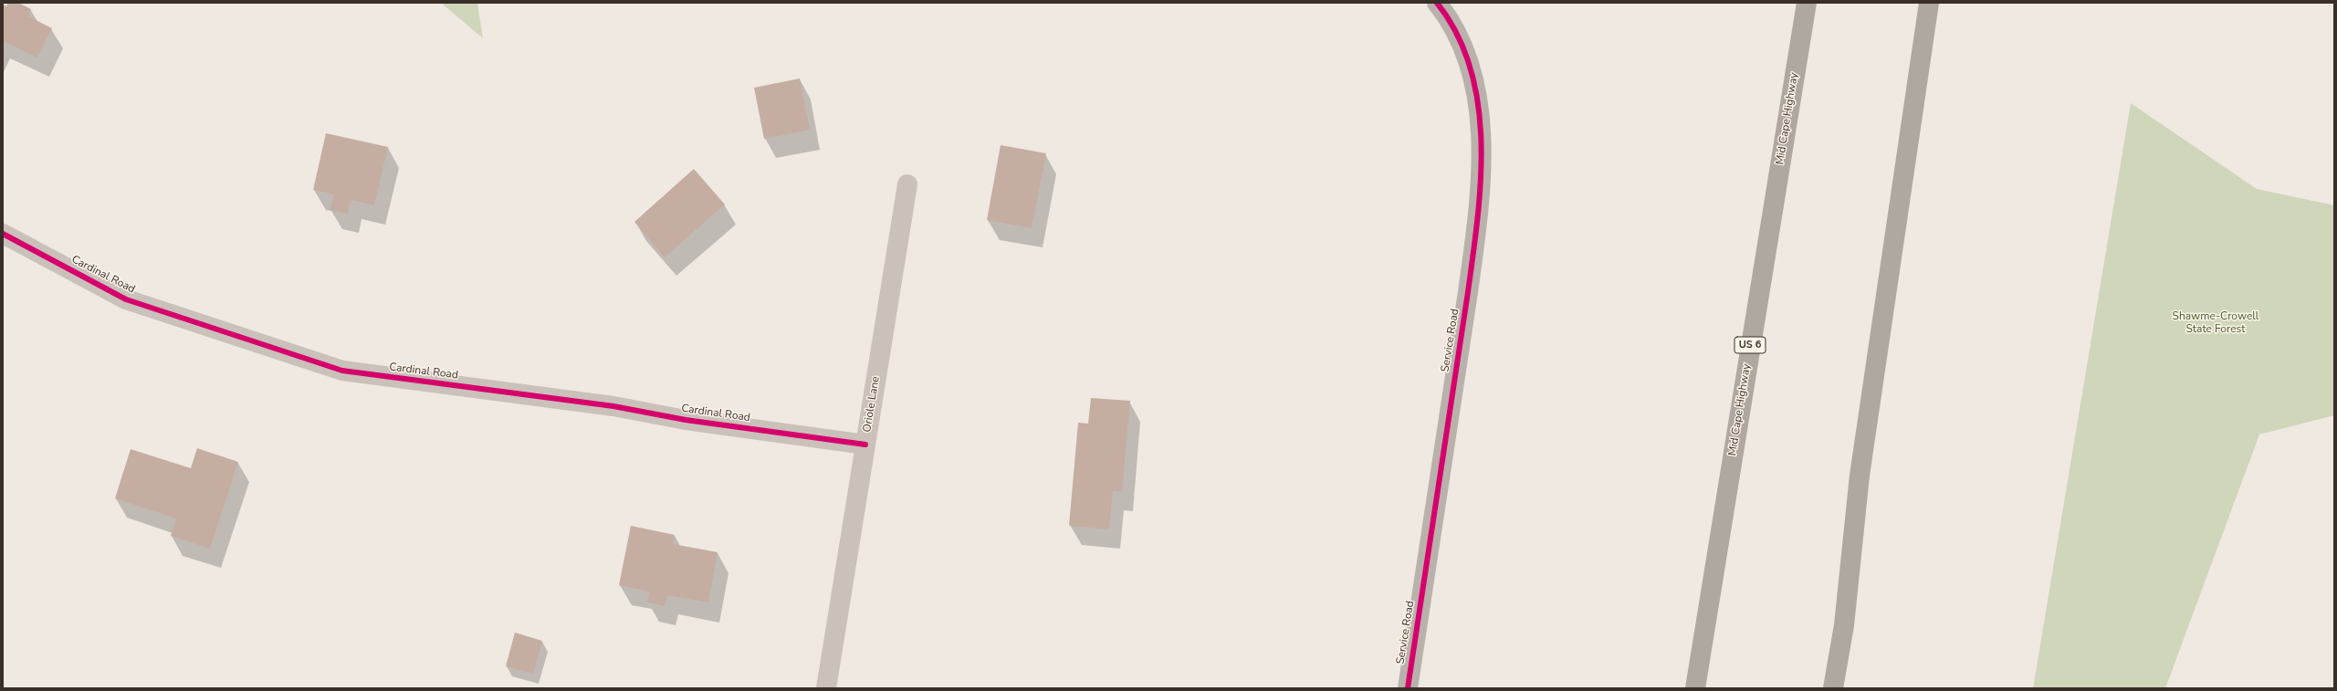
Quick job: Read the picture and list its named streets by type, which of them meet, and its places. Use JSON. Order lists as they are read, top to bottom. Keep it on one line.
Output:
{"streets":{"highway":["Mid Cape Highway","US 6"],"street":["Cardinal Road","Service Road","Oriole Lane"]},"crossings":[["Cardinal Road","Oriole Lane"]],"parks":["Shawme-Crowell State Forest"]}
